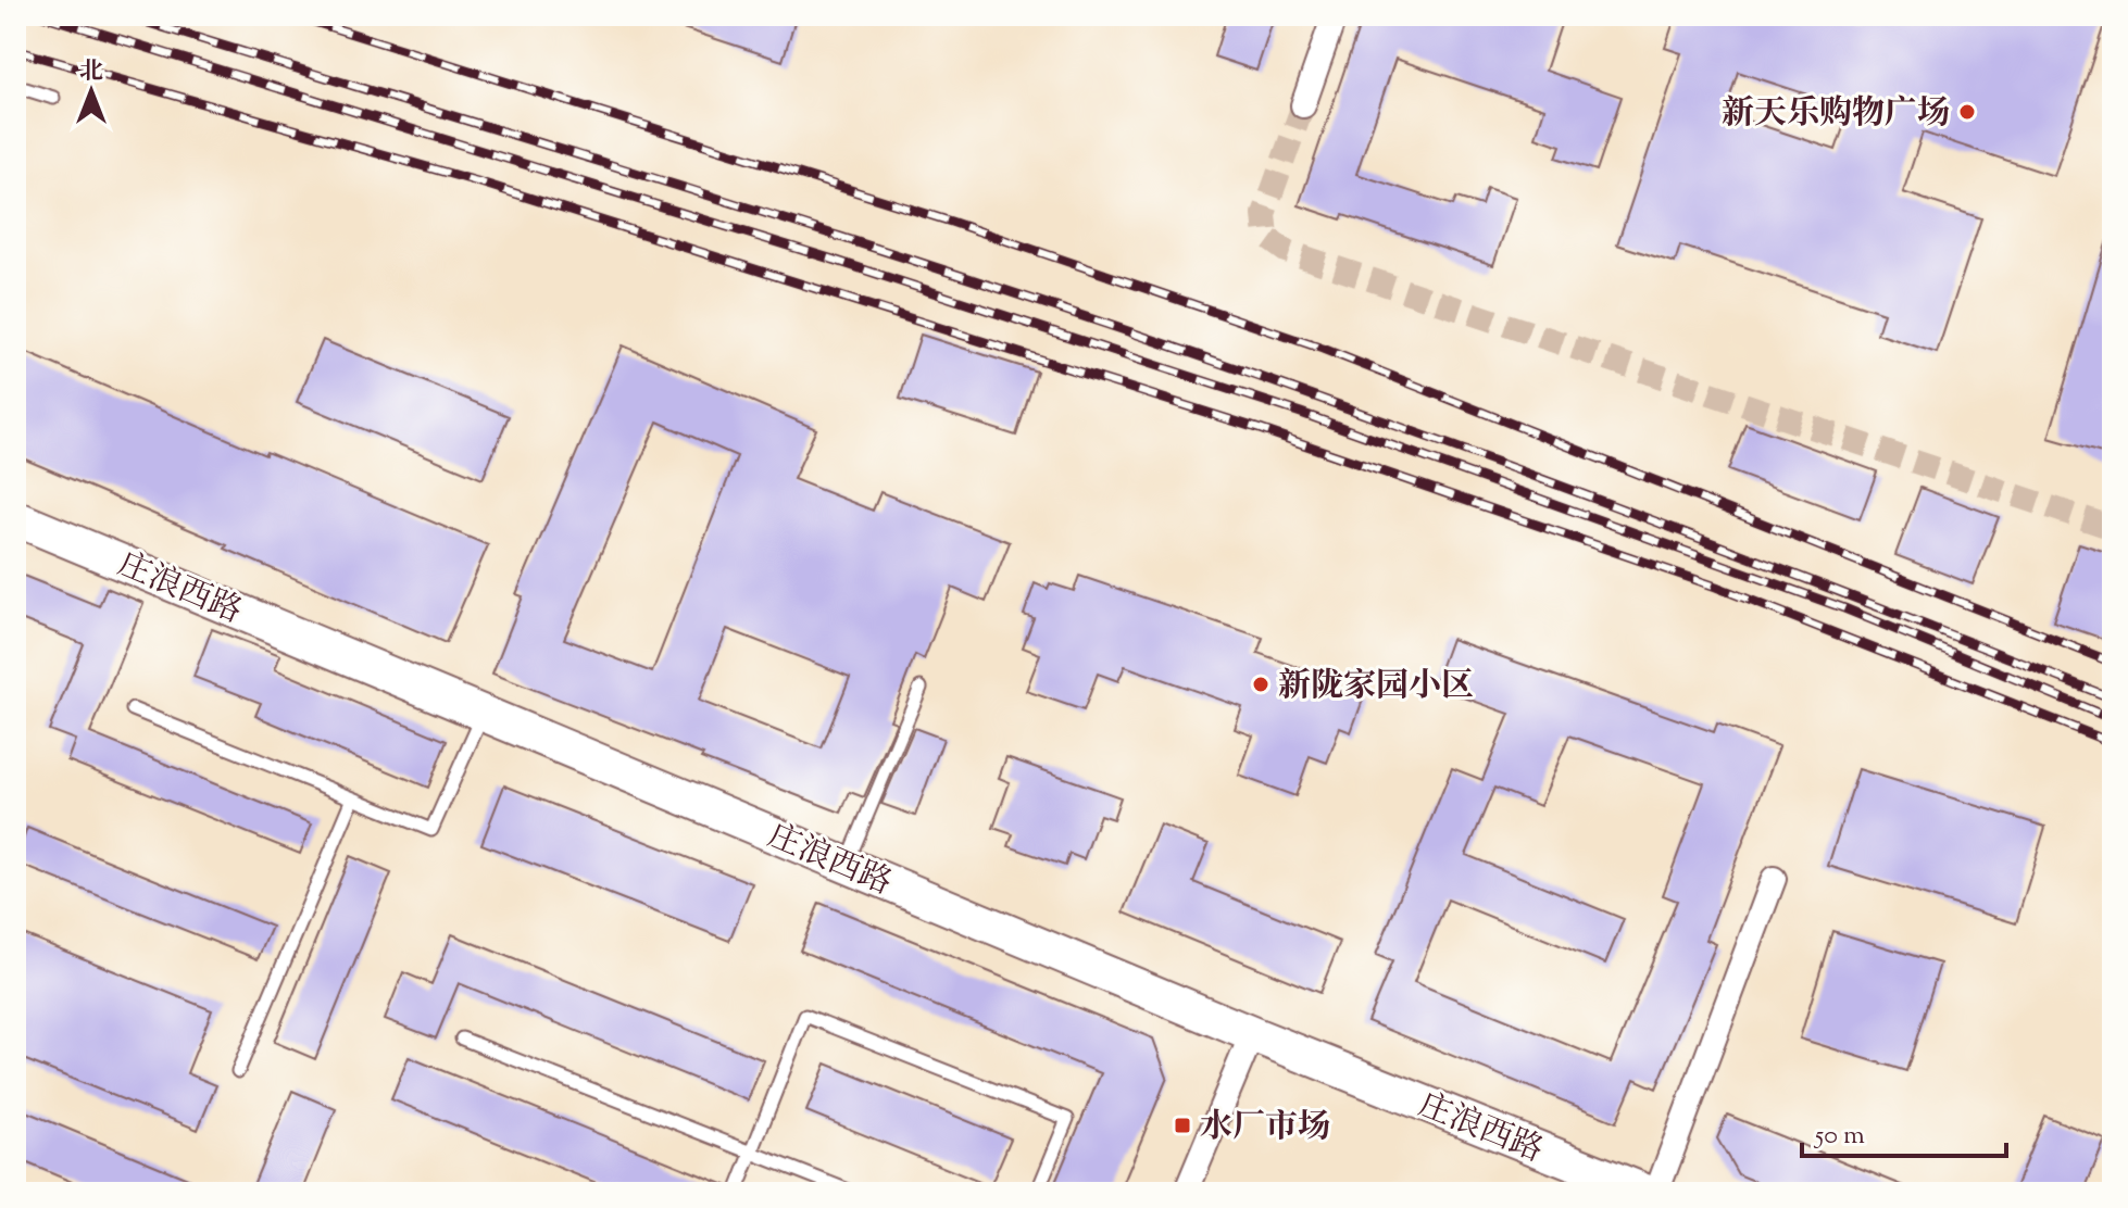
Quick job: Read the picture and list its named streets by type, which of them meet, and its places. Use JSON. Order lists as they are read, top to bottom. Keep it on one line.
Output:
{"streets":{"street":["庄浪西路"]},"places":{"other":["新天乐购物广场","新陇家园小区"],"transit":["水厂市场"]},"scale_bar":"50 m","north":"top"}
